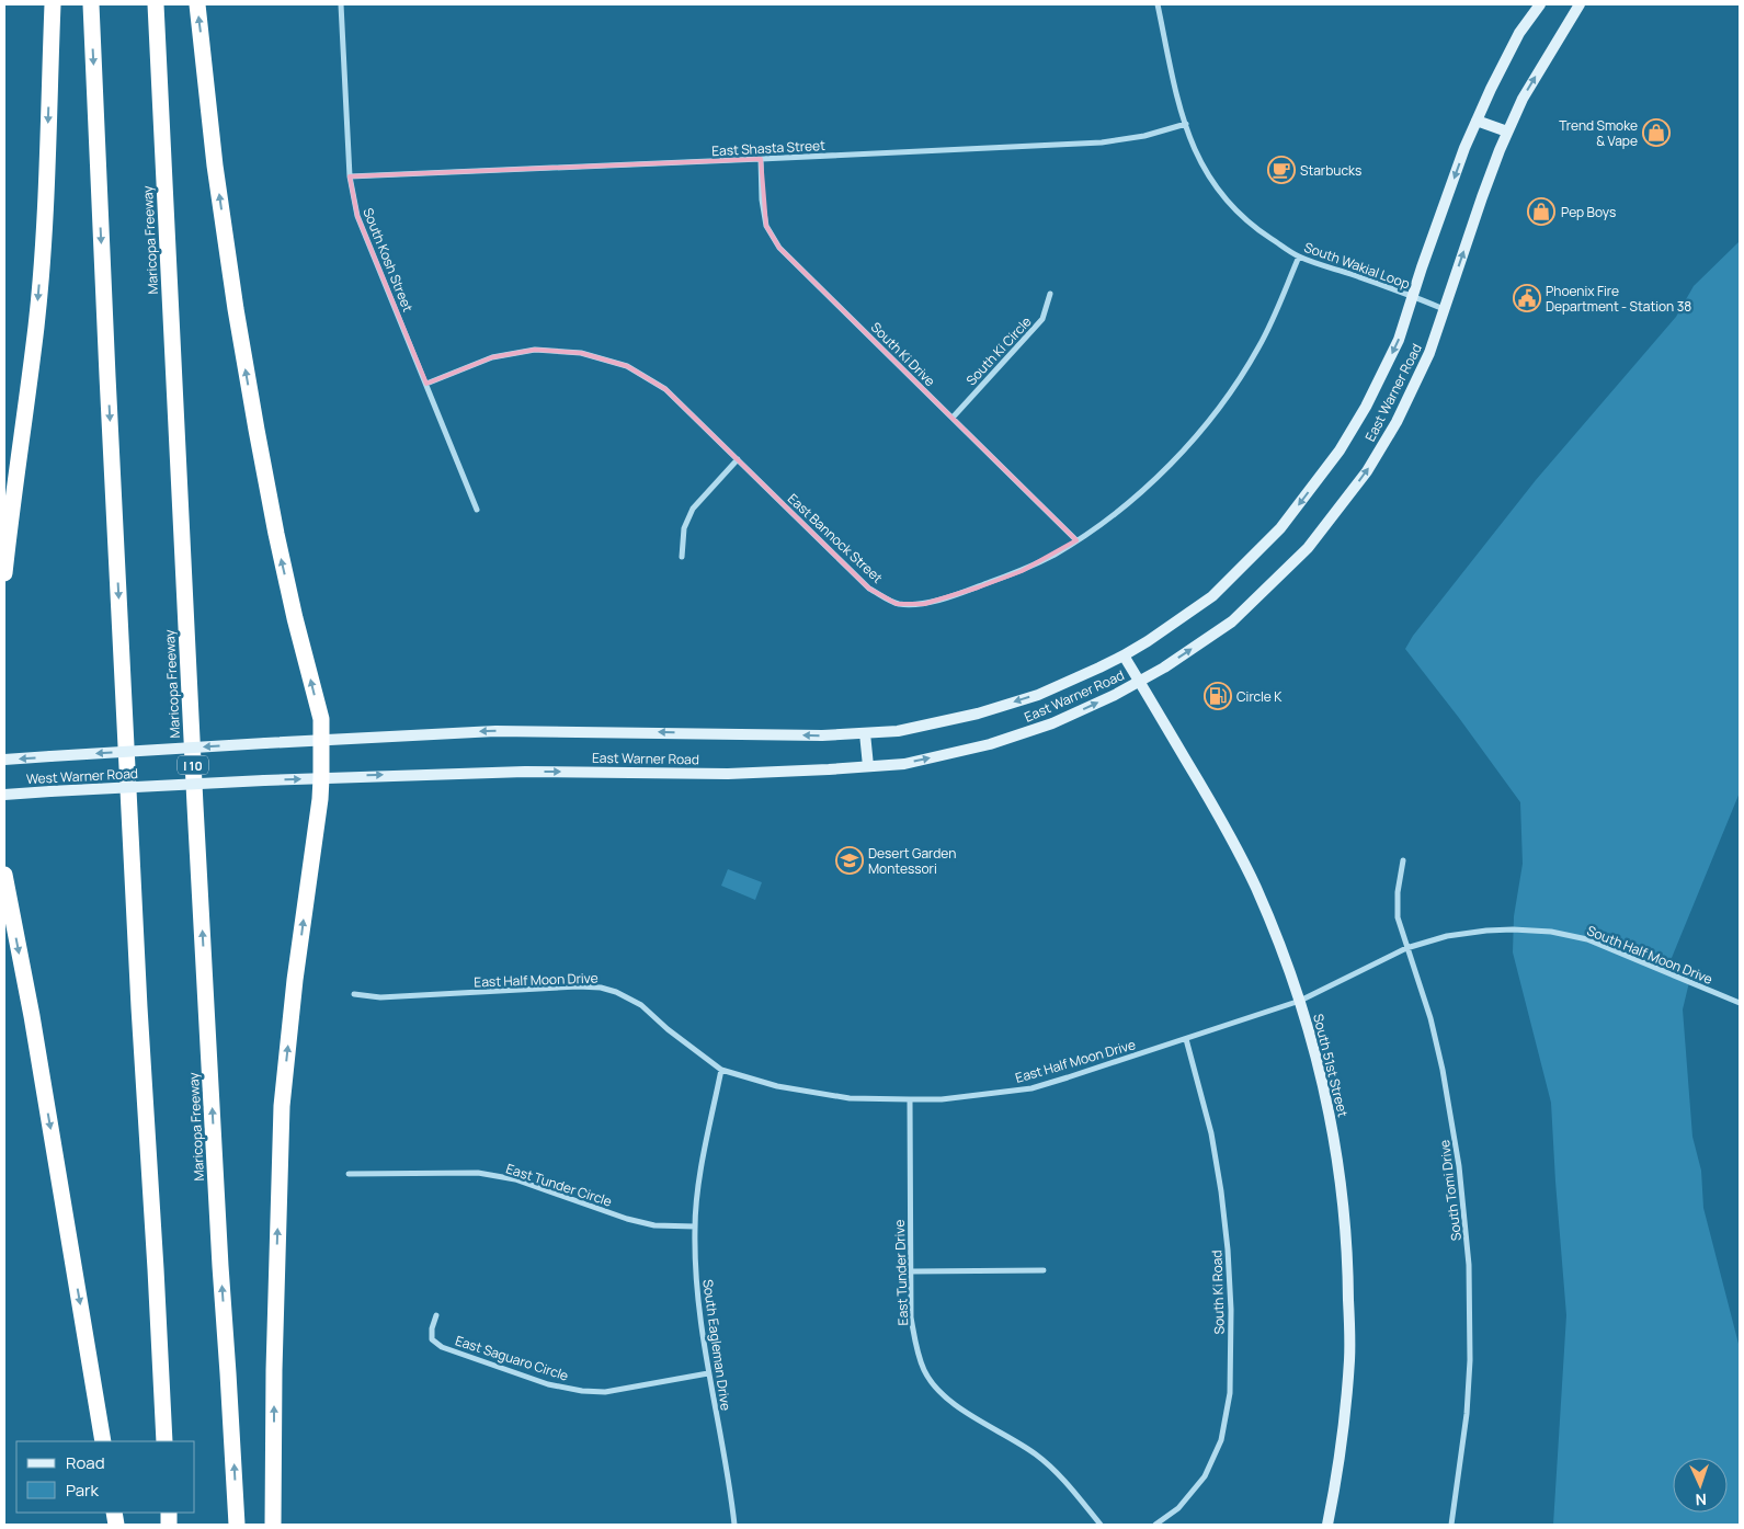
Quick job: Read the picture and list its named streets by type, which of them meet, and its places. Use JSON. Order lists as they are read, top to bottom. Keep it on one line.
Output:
{"streets":{"highway":["Maricopa Freeway","I 10"],"main road":["East Warner Road","West Warner Road","South 51st Street"],"street":["East Shasta Street","South Kosh Street","South Wakial Loop","South Ki Circle","South Ki Drive","East Bannock Street","South Half Moon Drive","East Half Moon Drive","East Tunder Circle","South Tomi Drive","East Tunder Drive","South Ki Road","South Eagleman Drive","East Saguaro Circle"]},"crossings":[["East Shasta Street","South Kosh Street"],["East Shasta Street","South Wakial Loop"],["East Shasta Street","South Ki Drive"],["South Kosh Street","East Bannock Street"],["South Wakial Loop","East Warner Road"],["South Wakial Loop","East Bannock Street"],["South Ki Circle","South Ki Drive"],["South Ki Drive","East Bannock Street"],["East Warner Road","West Warner Road"],["East Warner Road","South 51st Street"],["South Half Moon Drive","East Half Moon Drive"],["South Half Moon Drive","South 51st Street"],["South Half Moon Drive","South Tomi Drive"],["East Half Moon Drive","South 51st Street"],["East Half Moon Drive","East Tunder Drive"],["East Half Moon Drive","South Ki Road"],["East Half Moon Drive","South Eagleman Drive"],["East Tunder Circle","South Eagleman Drive"],["South Eagleman Drive","East Saguaro Circle"]],"places":{"shop":["Trend Smoke & Vape","Pep Boys"],"cafe":["Starbucks"],"public building":["Phoenix Fire Department - Station 38"],"fuel station":["Circle K"],"school or university":["Desert Garden Montessori"]},"legend":["Road","Park"],"north":"bottom"}
